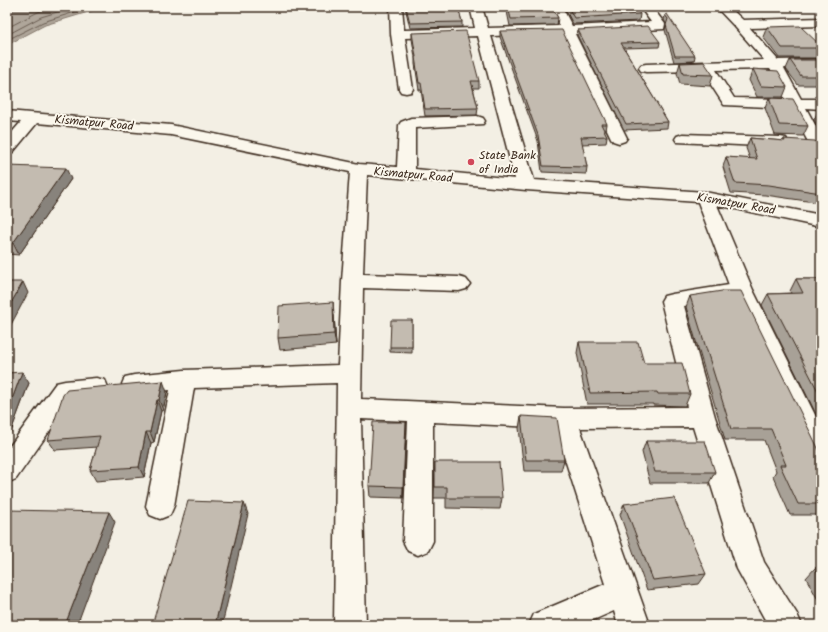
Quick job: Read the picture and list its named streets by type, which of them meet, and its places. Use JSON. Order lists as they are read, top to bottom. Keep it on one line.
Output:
{"streets":{"street":["Kismatpur Road"]},"places":["State Bank of India"]}
